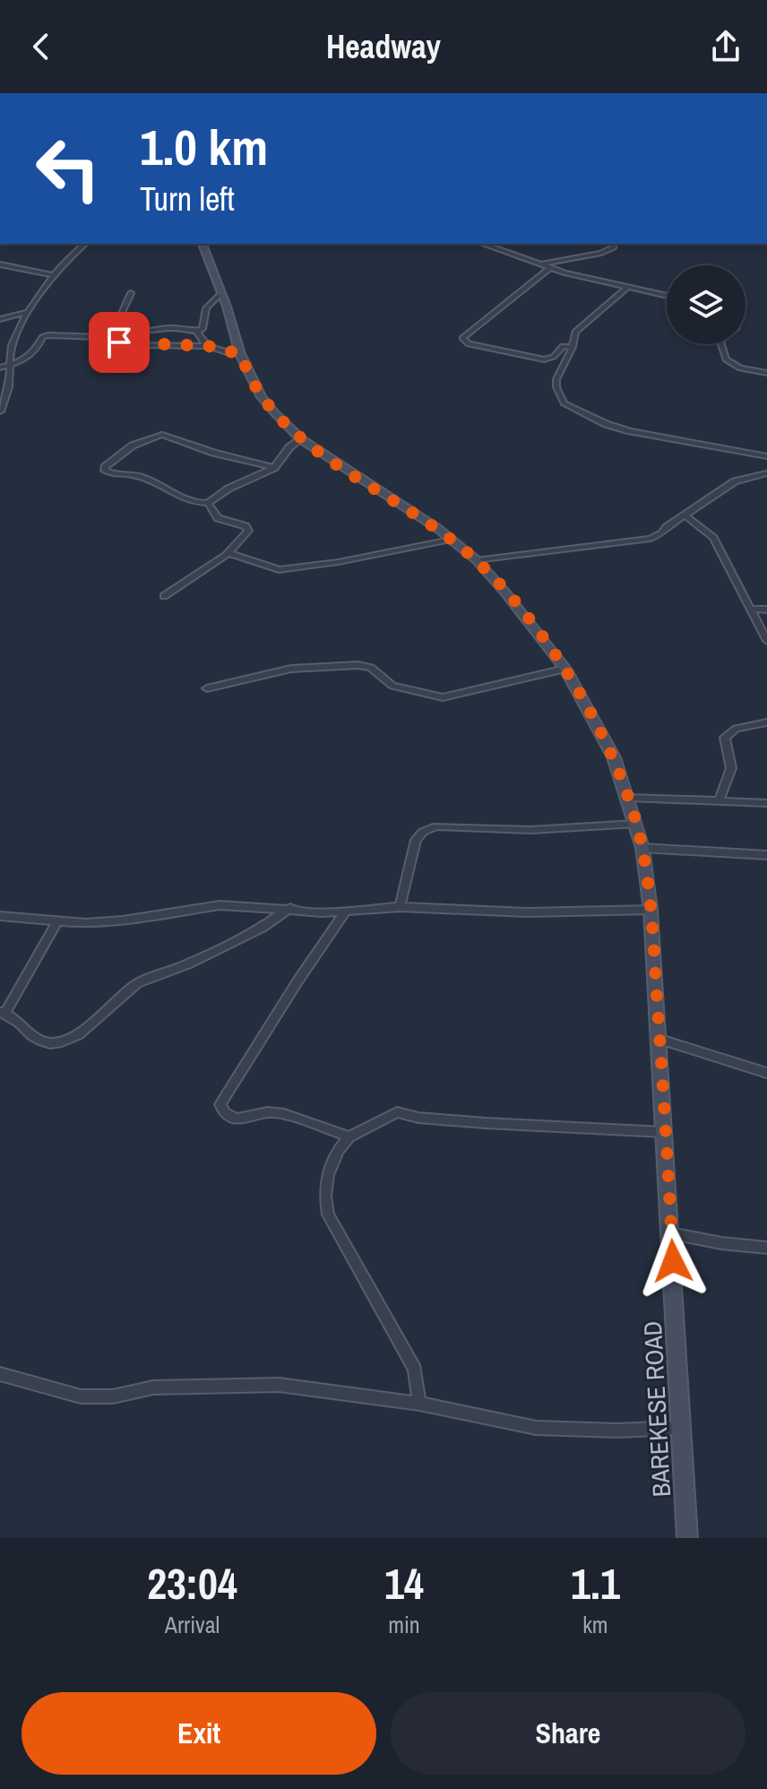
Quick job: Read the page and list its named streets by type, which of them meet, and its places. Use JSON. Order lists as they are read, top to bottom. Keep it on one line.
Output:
{"streets":{"main road":["BAREKESE ROAD"]},"page":{"header":"Headway","turn":["1.0 km","Turn left"],"eta":["23:04","Arrival","14","min","1.1","km"],"buttons":["Exit","Share"]}}
